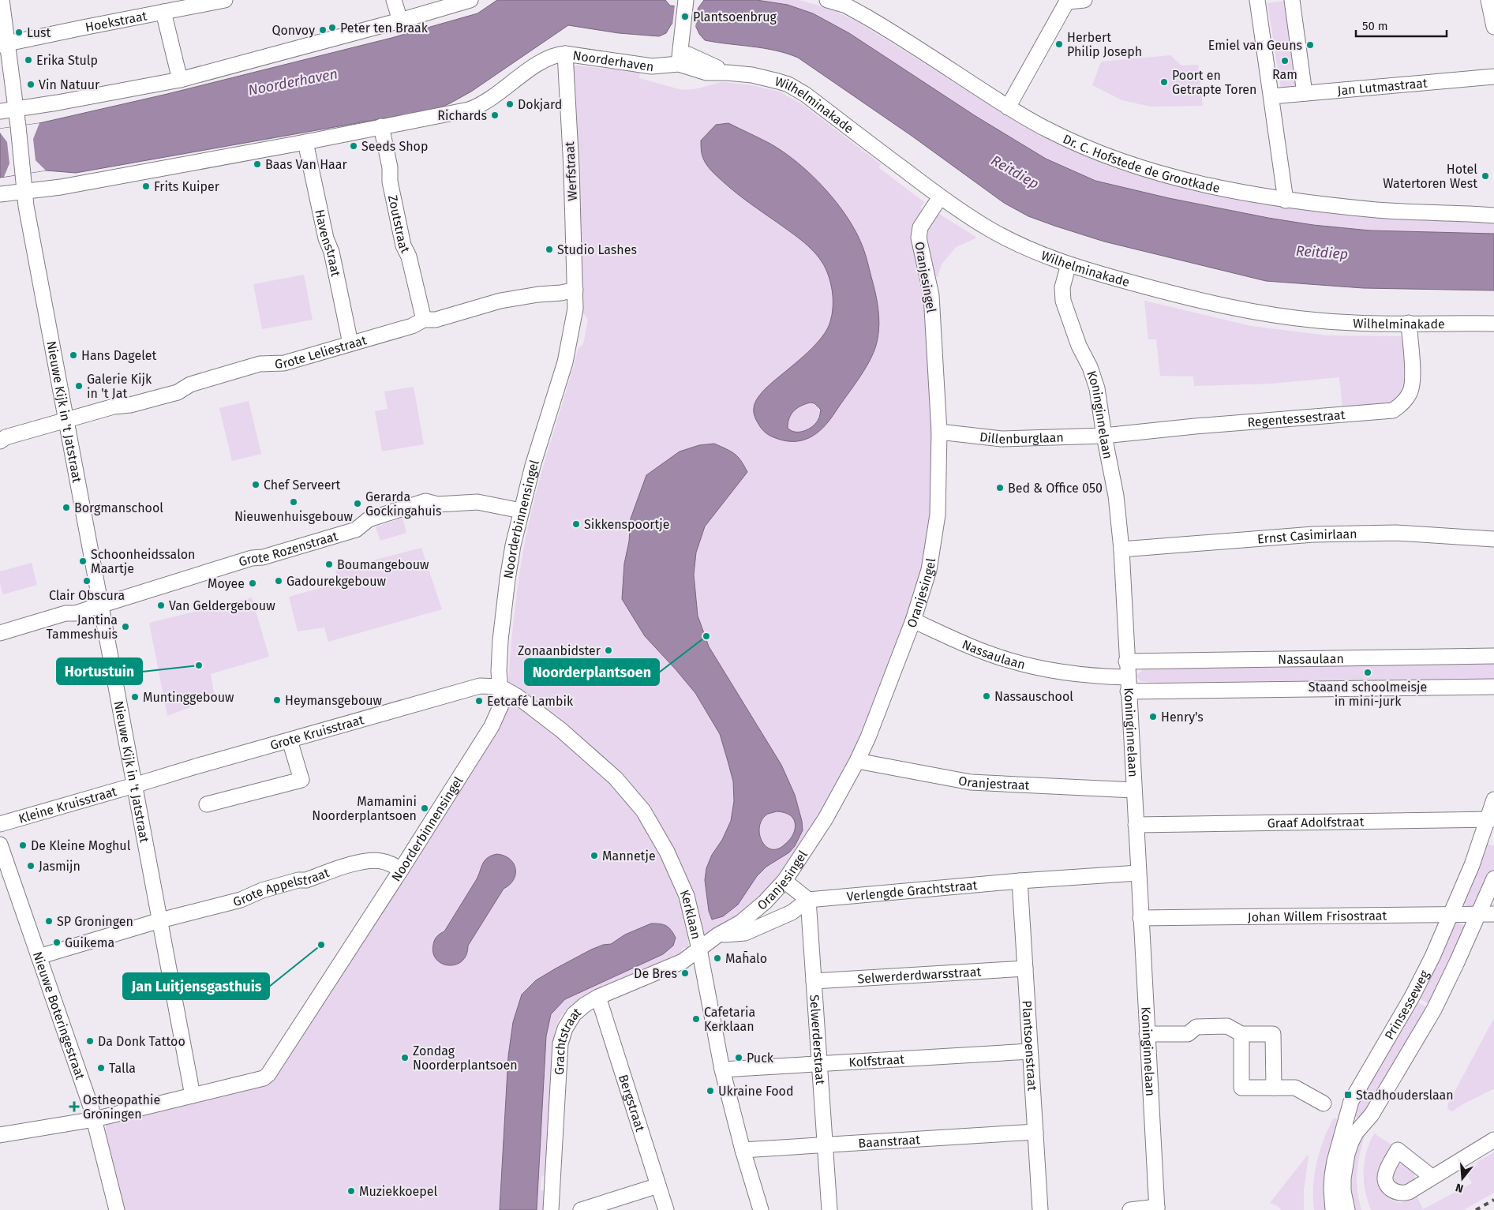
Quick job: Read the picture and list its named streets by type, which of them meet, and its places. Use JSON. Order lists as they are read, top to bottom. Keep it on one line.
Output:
{"streets":{"street":["Hoekstraat","Noorderhaven","Jan Lutmastraat","Wilhelminakade","Dr. C. Hofstede de Grootkade","Werfstraat","Zoutstraat","Havenstraat","Oranjesingel","Grote Leliestraat","Nieuwe Kijk in 't Jatstraat","Koninginnelaan","Regentessestraat","Dillenburglaan","Noorderbinnensingel","Ernst Casimirlaan","Grote Rozenstraat","Nassaulaan","Grote Kruisstraat","Oranjestraat","Kleine Kruisstraat","Graaf Adolfstraat","Grote Appelstraat","Verlengde Grachtstraat","Kerklaan","Johan Willem Frisostraat","Selwerderdwarsstraat","Prinsesseweg","Nieuwe Boteringestraat","Selwerderstraat","Grachtstraat","Plantsoenstraat","Kolfstraat","Bergstraat","Baanstraat"]},"crossings":[["Hoekstraat","Nieuwe Kijk in 't Jatstraat"],["Noorderhaven","Wilhelminakade"],["Noorderhaven","Werfstraat"],["Noorderhaven","Zoutstraat"],["Noorderhaven","Havenstraat"],["Noorderhaven","Nieuwe Kijk in 't Jatstraat"],["Wilhelminakade","Oranjesingel"],["Wilhelminakade","Koninginnelaan"],["Wilhelminakade","Regentessestraat"],["Werfstraat","Grote Leliestraat"],["Werfstraat","Noorderbinnensingel"],["Zoutstraat","Grote Leliestraat"],["Havenstraat","Grote Leliestraat"],["Oranjesingel","Dillenburglaan"],["Oranjesingel","Nassaulaan"],["Oranjesingel","Oranjestraat"],["Grote Leliestraat","Nieuwe Kijk in 't Jatstraat"],["Grote Leliestraat","Noorderbinnensingel"],["Nieuwe Kijk in 't Jatstraat","Noorderbinnensingel"],["Nieuwe Kijk in 't Jatstraat","Grote Rozenstraat"],["Nieuwe Kijk in 't Jatstraat","Grote Kruisstraat"],["Nieuwe Kijk in 't Jatstraat","Kleine Kruisstraat"],["Nieuwe Kijk in 't Jatstraat","Grote Appelstraat"],["Koninginnelaan","Regentessestraat"],["Koninginnelaan","Dillenburglaan"],["Koninginnelaan","Ernst Casimirlaan"],["Koninginnelaan","Nassaulaan"],["Koninginnelaan","Oranjestraat"],["Koninginnelaan","Graaf Adolfstraat"],["Koninginnelaan","Verlengde Grachtstraat"],["Koninginnelaan","Johan Willem Frisostraat"],["Regentessestraat","Dillenburglaan"],["Noorderbinnensingel","Grote Rozenstraat"],["Noorderbinnensingel","Grote Kruisstraat"],["Noorderbinnensingel","Grote Appelstraat"],["Noorderbinnensingel","Kerklaan"],["Noorderbinnensingel","Nieuwe Boteringestraat"],["Grote Kruisstraat","Kleine Kruisstraat"],["Grote Kruisstraat","Kerklaan"],["Graaf Adolfstraat","Prinsesseweg"],["Grote Appelstraat","Nieuwe Boteringestraat"],["Verlengde Grachtstraat","Selwerderstraat"],["Verlengde Grachtstraat","Plantsoenstraat"],["Kerklaan","Grachtstraat"],["Kerklaan","Kolfstraat"],["Kerklaan","Baanstraat"],["Johan Willem Frisostraat","Prinsesseweg"],["Selwerderdwarsstraat","Selwerderstraat"],["Selwerderdwarsstraat","Plantsoenstraat"],["Selwerderstraat","Kolfstraat"],["Selwerderstraat","Baanstraat"],["Grachtstraat","Bergstraat"],["Plantsoenstraat","Kolfstraat"],["Plantsoenstraat","Baanstraat"]],"water":["Noorderhaven","Reitdiep"],"places":{"other":["Plantsoenbrug","Peter ten Braak","Qonvoy","Lust","Herbert Philip Joseph","Emiel van Geuns","Erika Stulp","Ram","Poort en Getrapte Toren","Vin Natuur","Dokjard","Richards","Seeds Shop","Baas Van Haar","Hotel Watertoren West","Frits Kuiper","Studio Lashes","Hans Dagelet","Galerie Kijk in 't Jat","Chef Serveert","Bed & Office 050","Nieuwenhuisgebouw","Gerarda Gockingahuis","Borgmanschool","Sikkenspoortje","Schoonheidssalon Maartje","Boumangebouw","Clair Obscura","Gadourekgebouw","Moyee","Van Geldergebouw","Jantina Tammeshuis","Noorderplantsoen","Zonaanbidster","Hortustuin","Staand schoolmeisje in mini-jurk","Nassauschool","Muntinggebouw","Heymansgebouw","Eetcafé Lambik","Henry's","Mamamini Noorderplantsoen","De Kleine Moghul","Mannetje","Jasmijn","SP Groningen","Guikema","Jan Luitjensgasthuis","Mah̄alo","De Bres","Cafetaria Kerklaan","Da Donk Tattoo","Zondag Noorderplantsoen","Puck","Talla","Ukraine Food","Muziekkoepel"],"transit":["Stadhouderslaan"],"health":["Ostheopathie Groningen"]},"scale_bar":"50 m","north":"bottom"}
